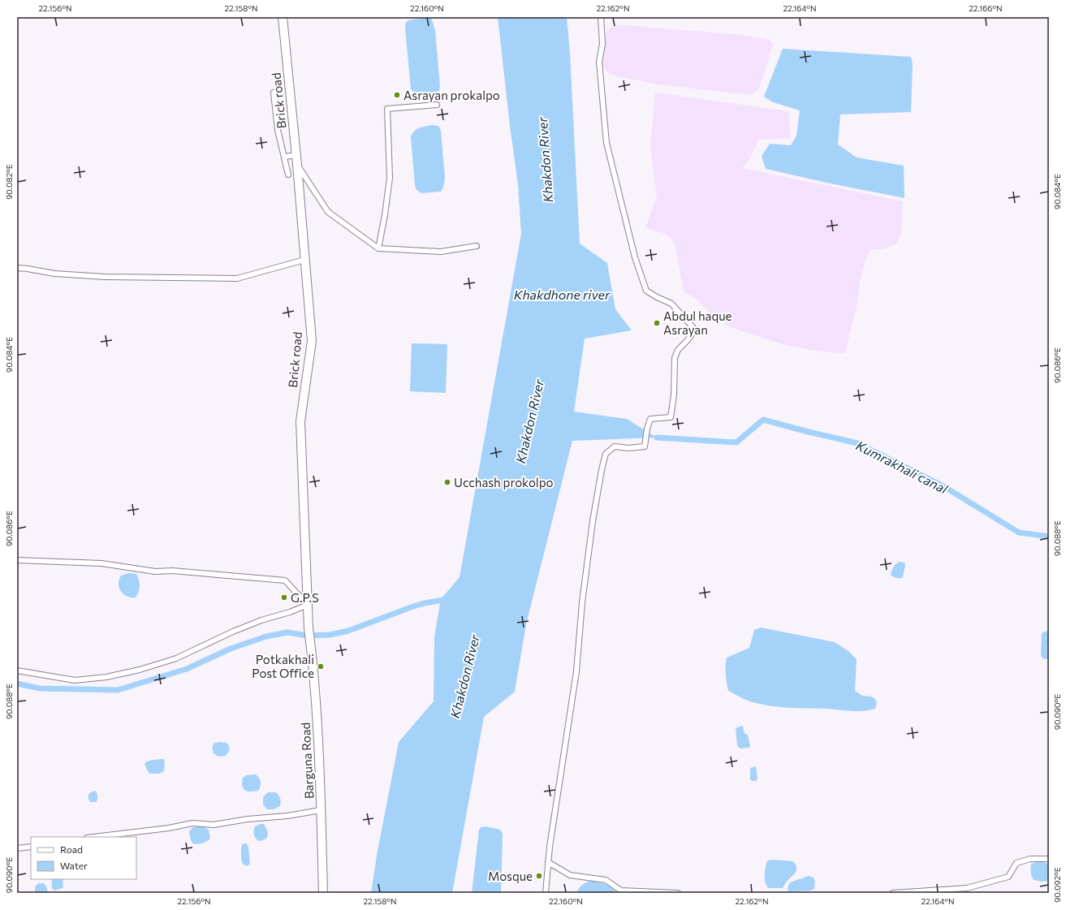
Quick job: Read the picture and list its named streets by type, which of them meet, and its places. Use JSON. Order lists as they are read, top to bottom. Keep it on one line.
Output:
{"streets":{"main road":["Brick road","Barguna Road"]},"crossings":[["Brick road","Barguna Road"]],"water":["Khakdon River","Khakdhone river","Kumrakhali canal"],"places":["Asrayan prokalpo","Abdul haque Asrayan","Ucchash prokolpo","G.P.S","Potkakhali Post Office","Mosque"],"legend":["Road","Water"],"coordinates":["22.156°N","22.158°N","22.160°N","22.162°N","22.164°N","22.166°N","90.082°E","90.084°E","90.086°E","90.088°E","90.090°E","90.092°E"]}
